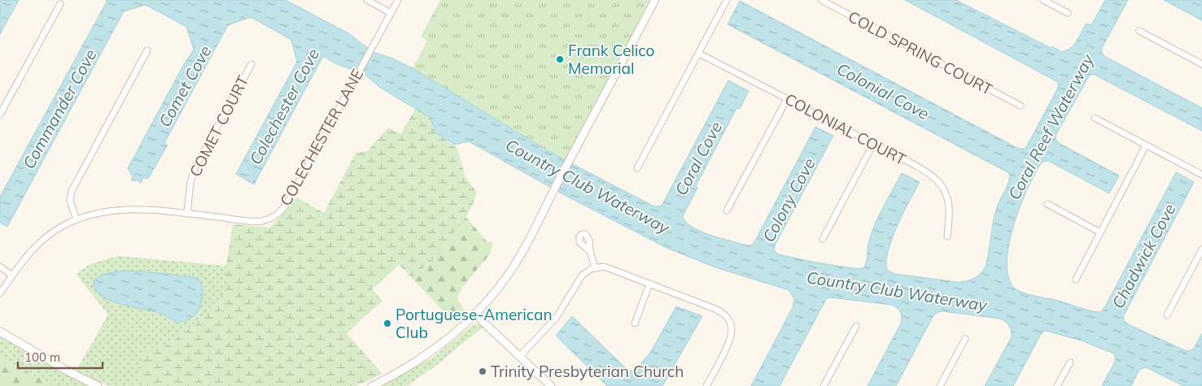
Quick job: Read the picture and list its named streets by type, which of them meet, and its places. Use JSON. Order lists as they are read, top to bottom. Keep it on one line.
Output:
{"streets":{"street":["COLD SPRING COURT","COMET COURT","COLONIAL COURT","COLECHESTER LANE"]},"crossings":[["COMET COURT","COLECHESTER LANE"]],"water":["Comet Cove","Colonial Cove","Colechester Cove","Commander Cove","Coral Reef Waterway","Coral Cove","Country Club Waterway","Colony Cove","Chadwick Cove"],"places":["Frank Celico Memorial","Portuguese-American Club","Trinity Presbyterian Church"],"scale_bar":"100 m"}
